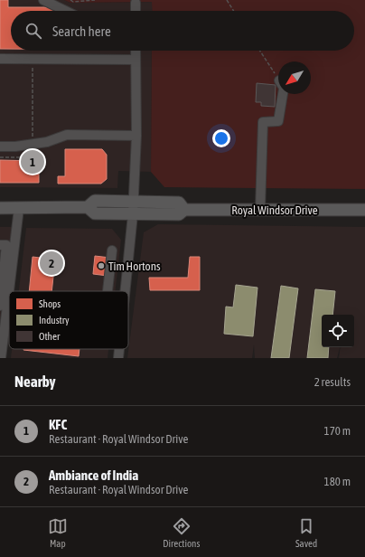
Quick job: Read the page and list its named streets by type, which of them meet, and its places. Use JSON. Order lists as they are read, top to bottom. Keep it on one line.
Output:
{"streets":{"main road":["Royal Windsor Drive"]},"places":["Tim Hortons"],"legend":["Shops","Industry","Other"],"north":"bottom left","page":{"search":"Search here","pins":["1","2"],"heading":["Nearby","2 results"],"list":[{"mark":"1","name":"KFC","note":"Restaurant · Royal Windsor Drive","value":"170 m"},{"mark":"2","name":"Ambiance of India","note":"Restaurant · Royal Windsor Drive","value":"180 m"}],"nav":["Map","Directions","Saved"]}}
